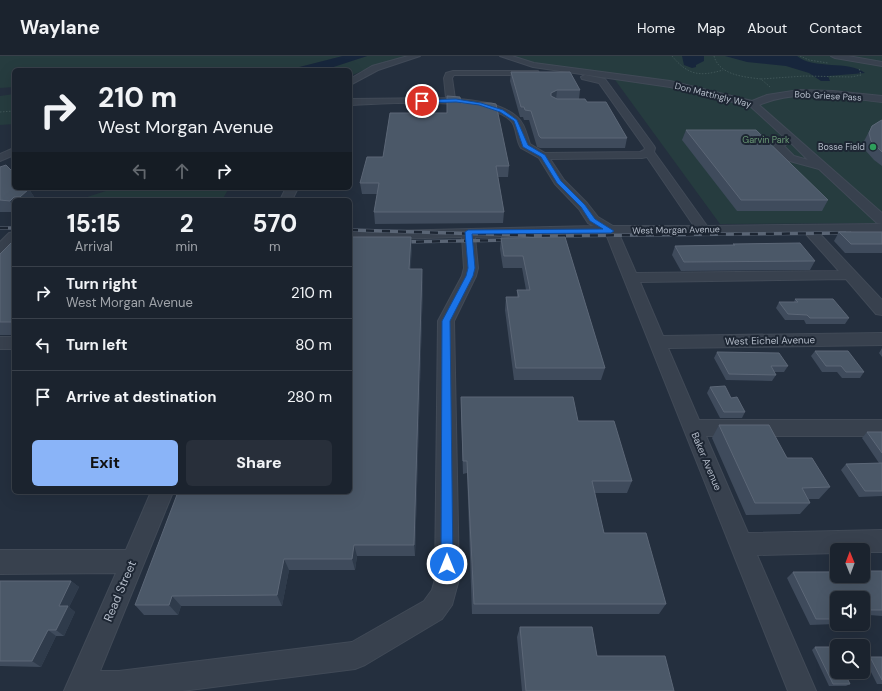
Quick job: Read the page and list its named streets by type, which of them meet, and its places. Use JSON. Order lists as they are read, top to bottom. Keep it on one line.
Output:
{"streets":{"street":["Don Mattingly Way","Bob Griese Pass","West Morgan Avenue","West Eichel Avenue","Baker Avenue","Read Street"]},"crossings":[["Don Mattingly Way","Bob Griese Pass"],["West Morgan Avenue","Baker Avenue"],["West Eichel Avenue","Baker Avenue"]],"parks":["Garvin Park"],"places":["Bosse Field"],"north":"top","page":{"header":"Waylane","nav":["Home","Map","About","Contact"],"turn":["210 m","West Morgan Avenue"],"eta":["15:15","Arrival","2","min","570","m"],"list":[{"name":"Turn right","note":"West Morgan Avenue","value":"210 m"},{"name":"Turn left","value":"80 m"},{"name":"Arrive at destination","value":"280 m"}],"buttons":["Exit","Share"]}}
